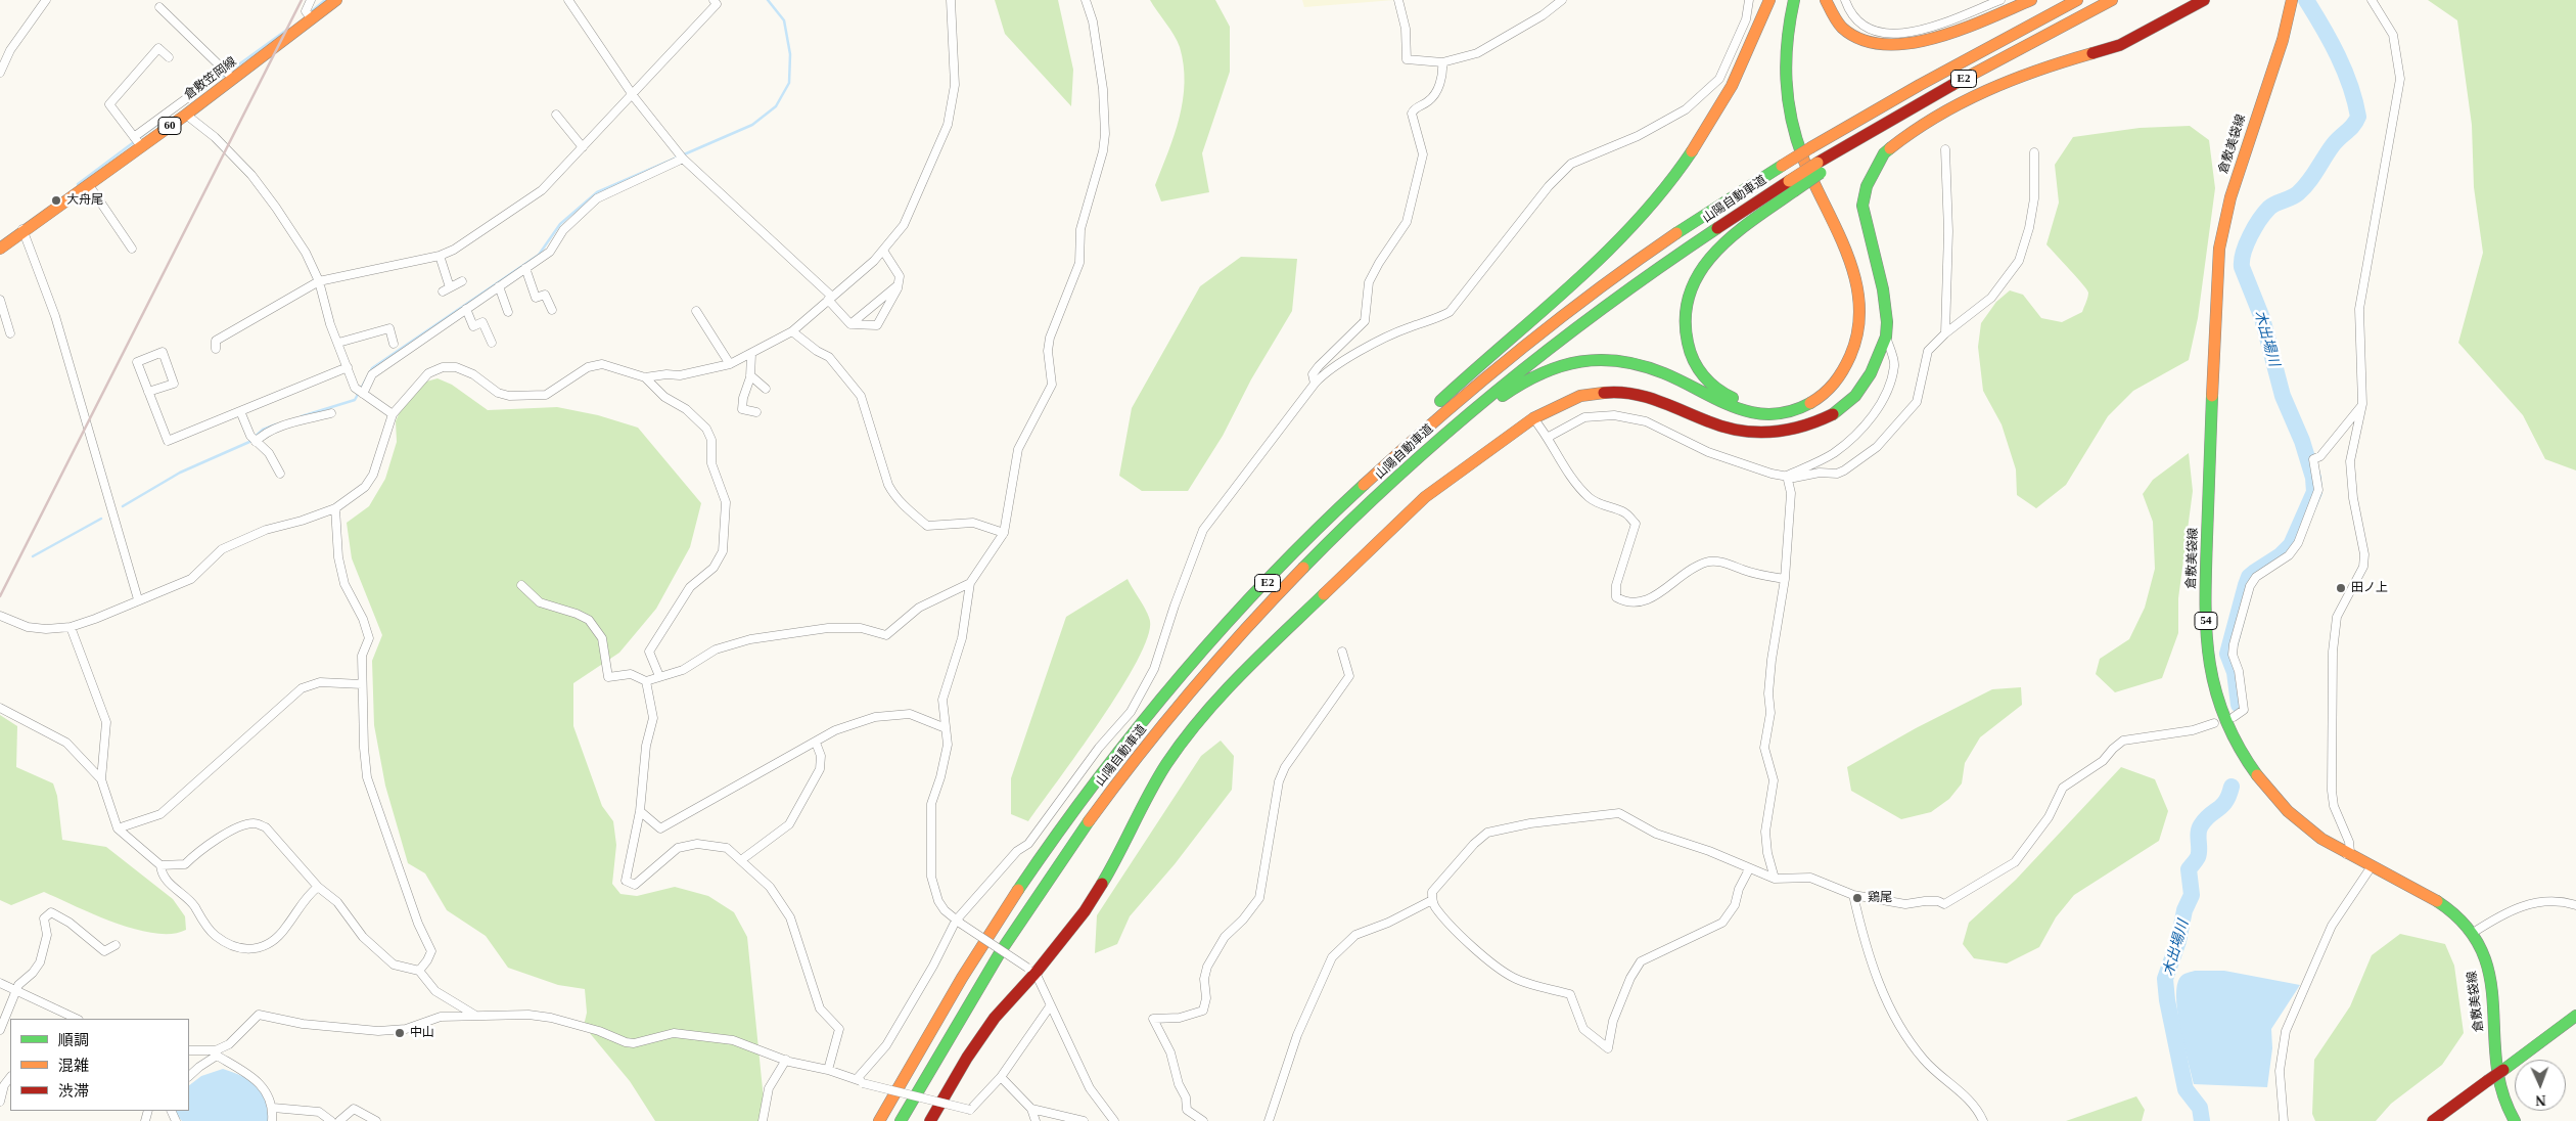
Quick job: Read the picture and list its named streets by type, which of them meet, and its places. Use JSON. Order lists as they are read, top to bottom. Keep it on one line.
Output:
{"streets":{"main road":["倉敷笠岡線","E2","60","倉敷美袋線","山陽自動車道","54"]},"crossings":[["E2","山陽自動車道"]],"water":["木出場川"],"places":["大舟尾","田ノ上","鶏尾","中山"],"legend":["順調","混雑","渋滞"],"north":"bottom"}
